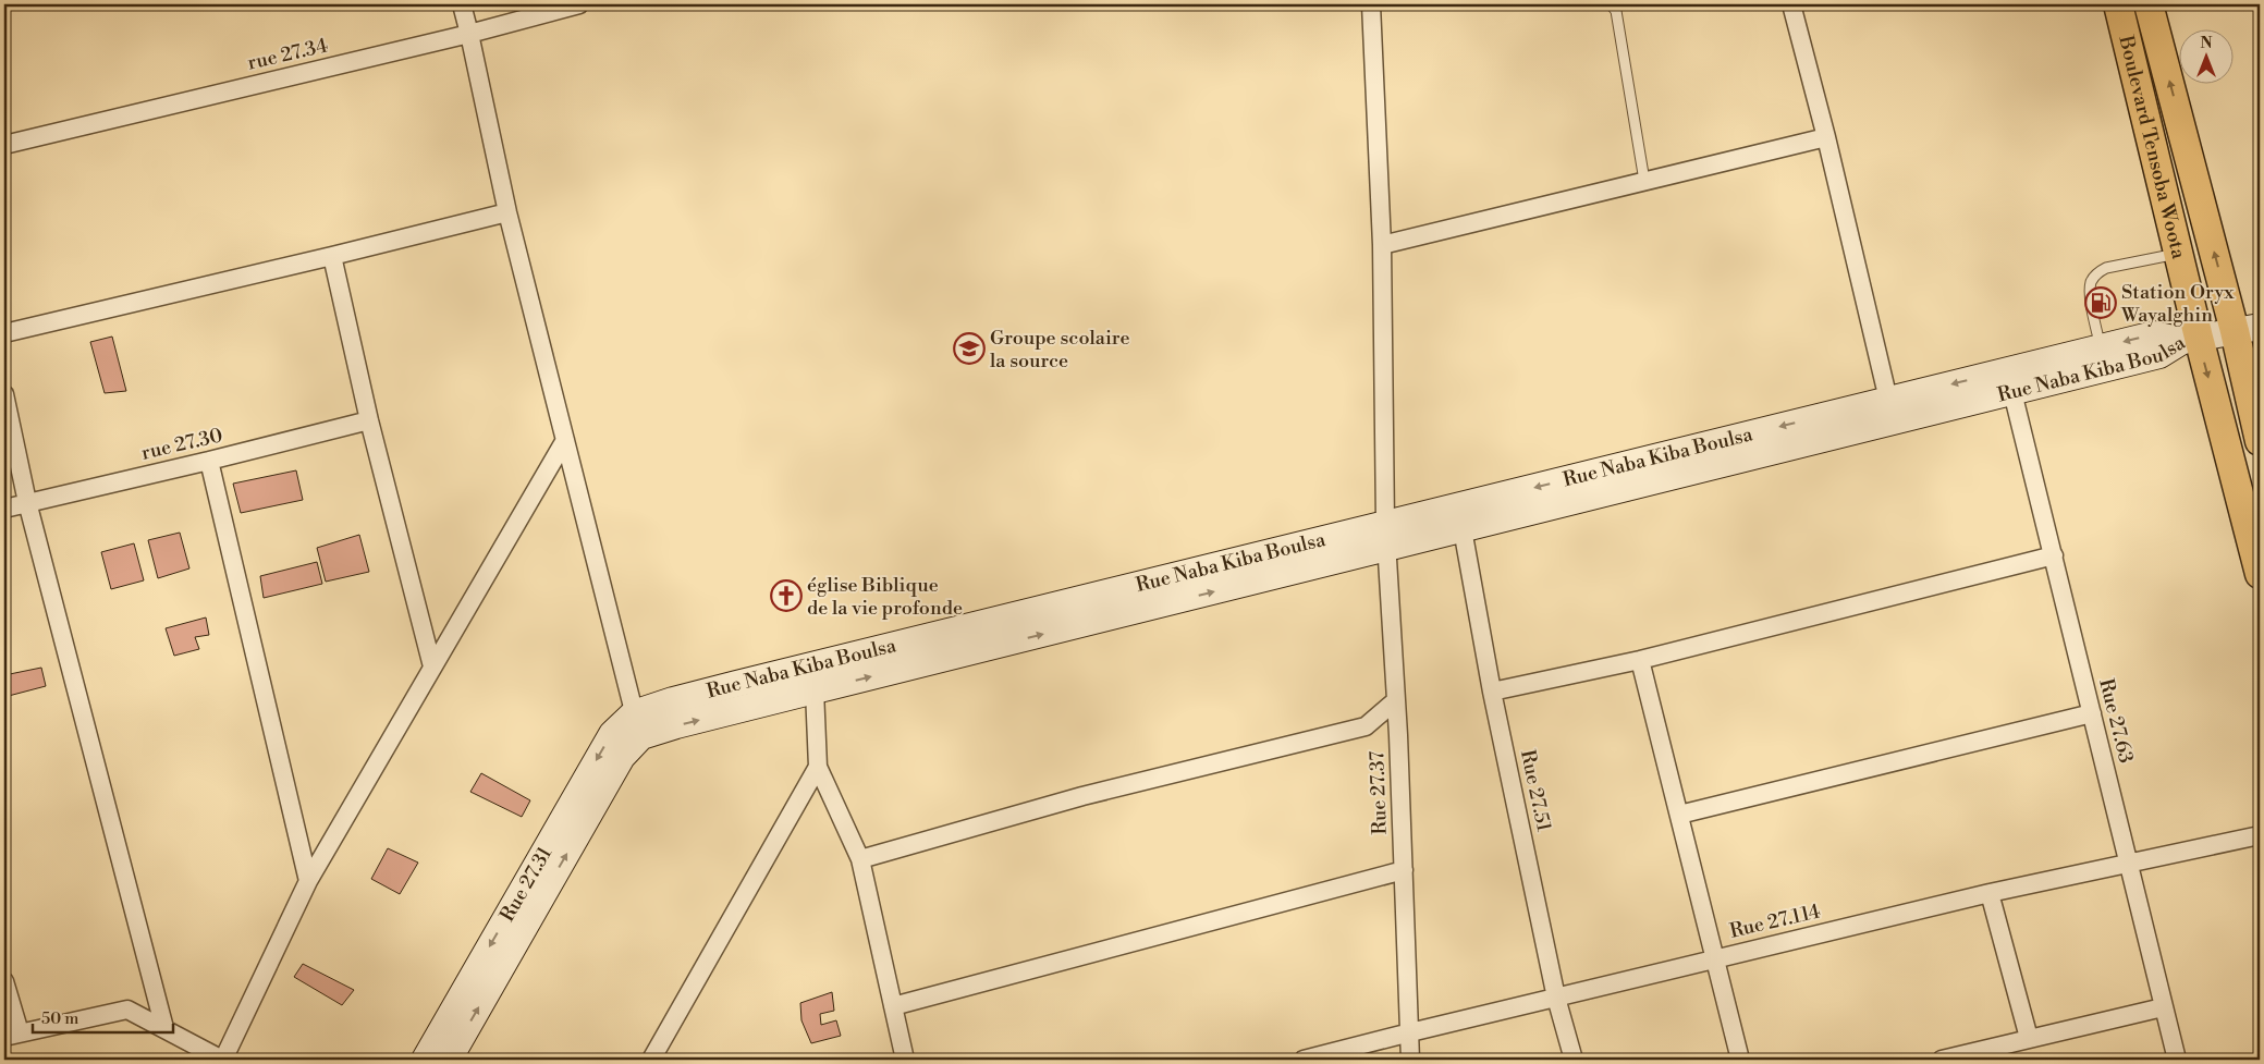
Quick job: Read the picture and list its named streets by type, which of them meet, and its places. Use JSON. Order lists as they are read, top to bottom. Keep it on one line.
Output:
{"streets":{"main road":["Boulevard Tensoba Woota"],"street":["rue 27.34","Rue Naba Kiba Boulsa","rue 27.30","Rue 27.63","Rue 27.51","Rue 27.37","Rue 27.31","Rue 27.114"]},"crossings":[["Boulevard Tensoba Woota","Rue Naba Kiba Boulsa"],["Rue Naba Kiba Boulsa","Rue 27.63"],["Rue Naba Kiba Boulsa","Rue 27.51"],["Rue Naba Kiba Boulsa","Rue 27.37"],["Rue Naba Kiba Boulsa","Rue 27.31"],["Rue 27.63","Rue 27.114"],["Rue 27.51","Rue 27.114"],["Rue 27.37","Rue 27.114"]],"places":{"fuel station":["Station Oryx Wayalghin"],"school or university":["Groupe scolaire la source"],"church":["église Biblique de la vie profonde"]},"scale_bar":"50 m","north":"top"}
